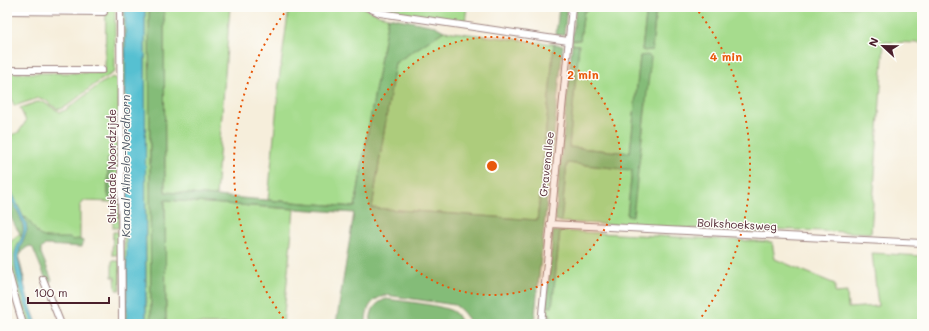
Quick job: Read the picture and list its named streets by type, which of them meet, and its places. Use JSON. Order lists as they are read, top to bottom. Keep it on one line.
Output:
{"streets":{"street":["Gravenallee","Sluiskade Noordzijde","Bolkshoeksweg"]},"crossings":[["Gravenallee","Bolkshoeksweg"]],"water":["Kanaal Almelo-Nordhorn"],"scale_bar":"100 m","north":"left","rings":["4 min","2 min"]}
